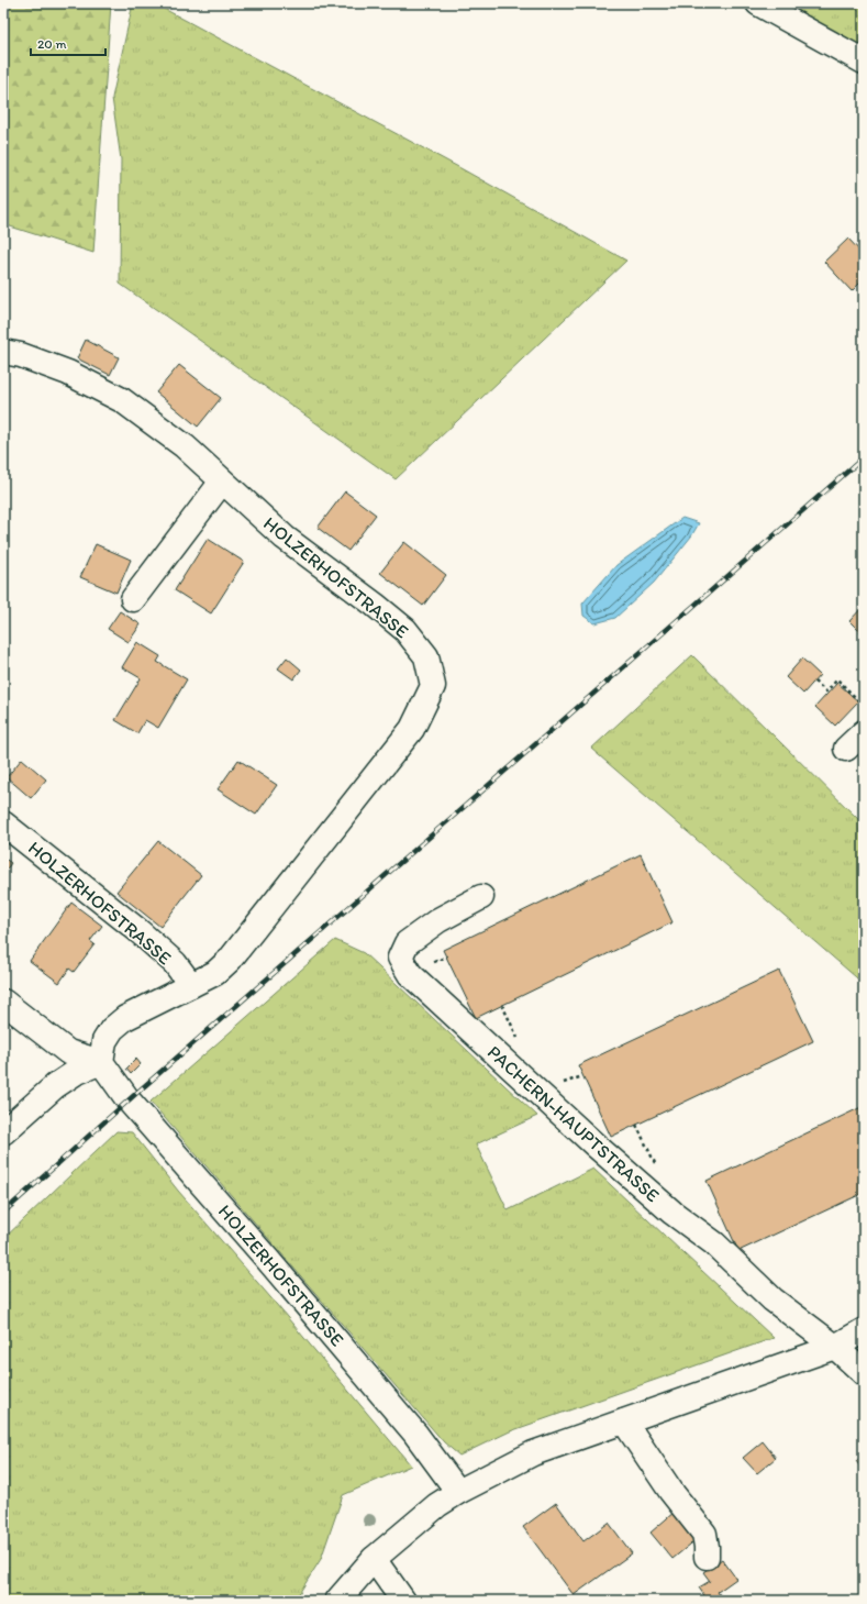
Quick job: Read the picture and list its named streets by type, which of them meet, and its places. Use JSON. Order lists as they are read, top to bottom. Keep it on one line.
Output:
{"streets":{"street":["HOLZERHOFSTRASSE","PACHERN-HAUPTSTRASSE"]},"scale_bar":"20 m"}
